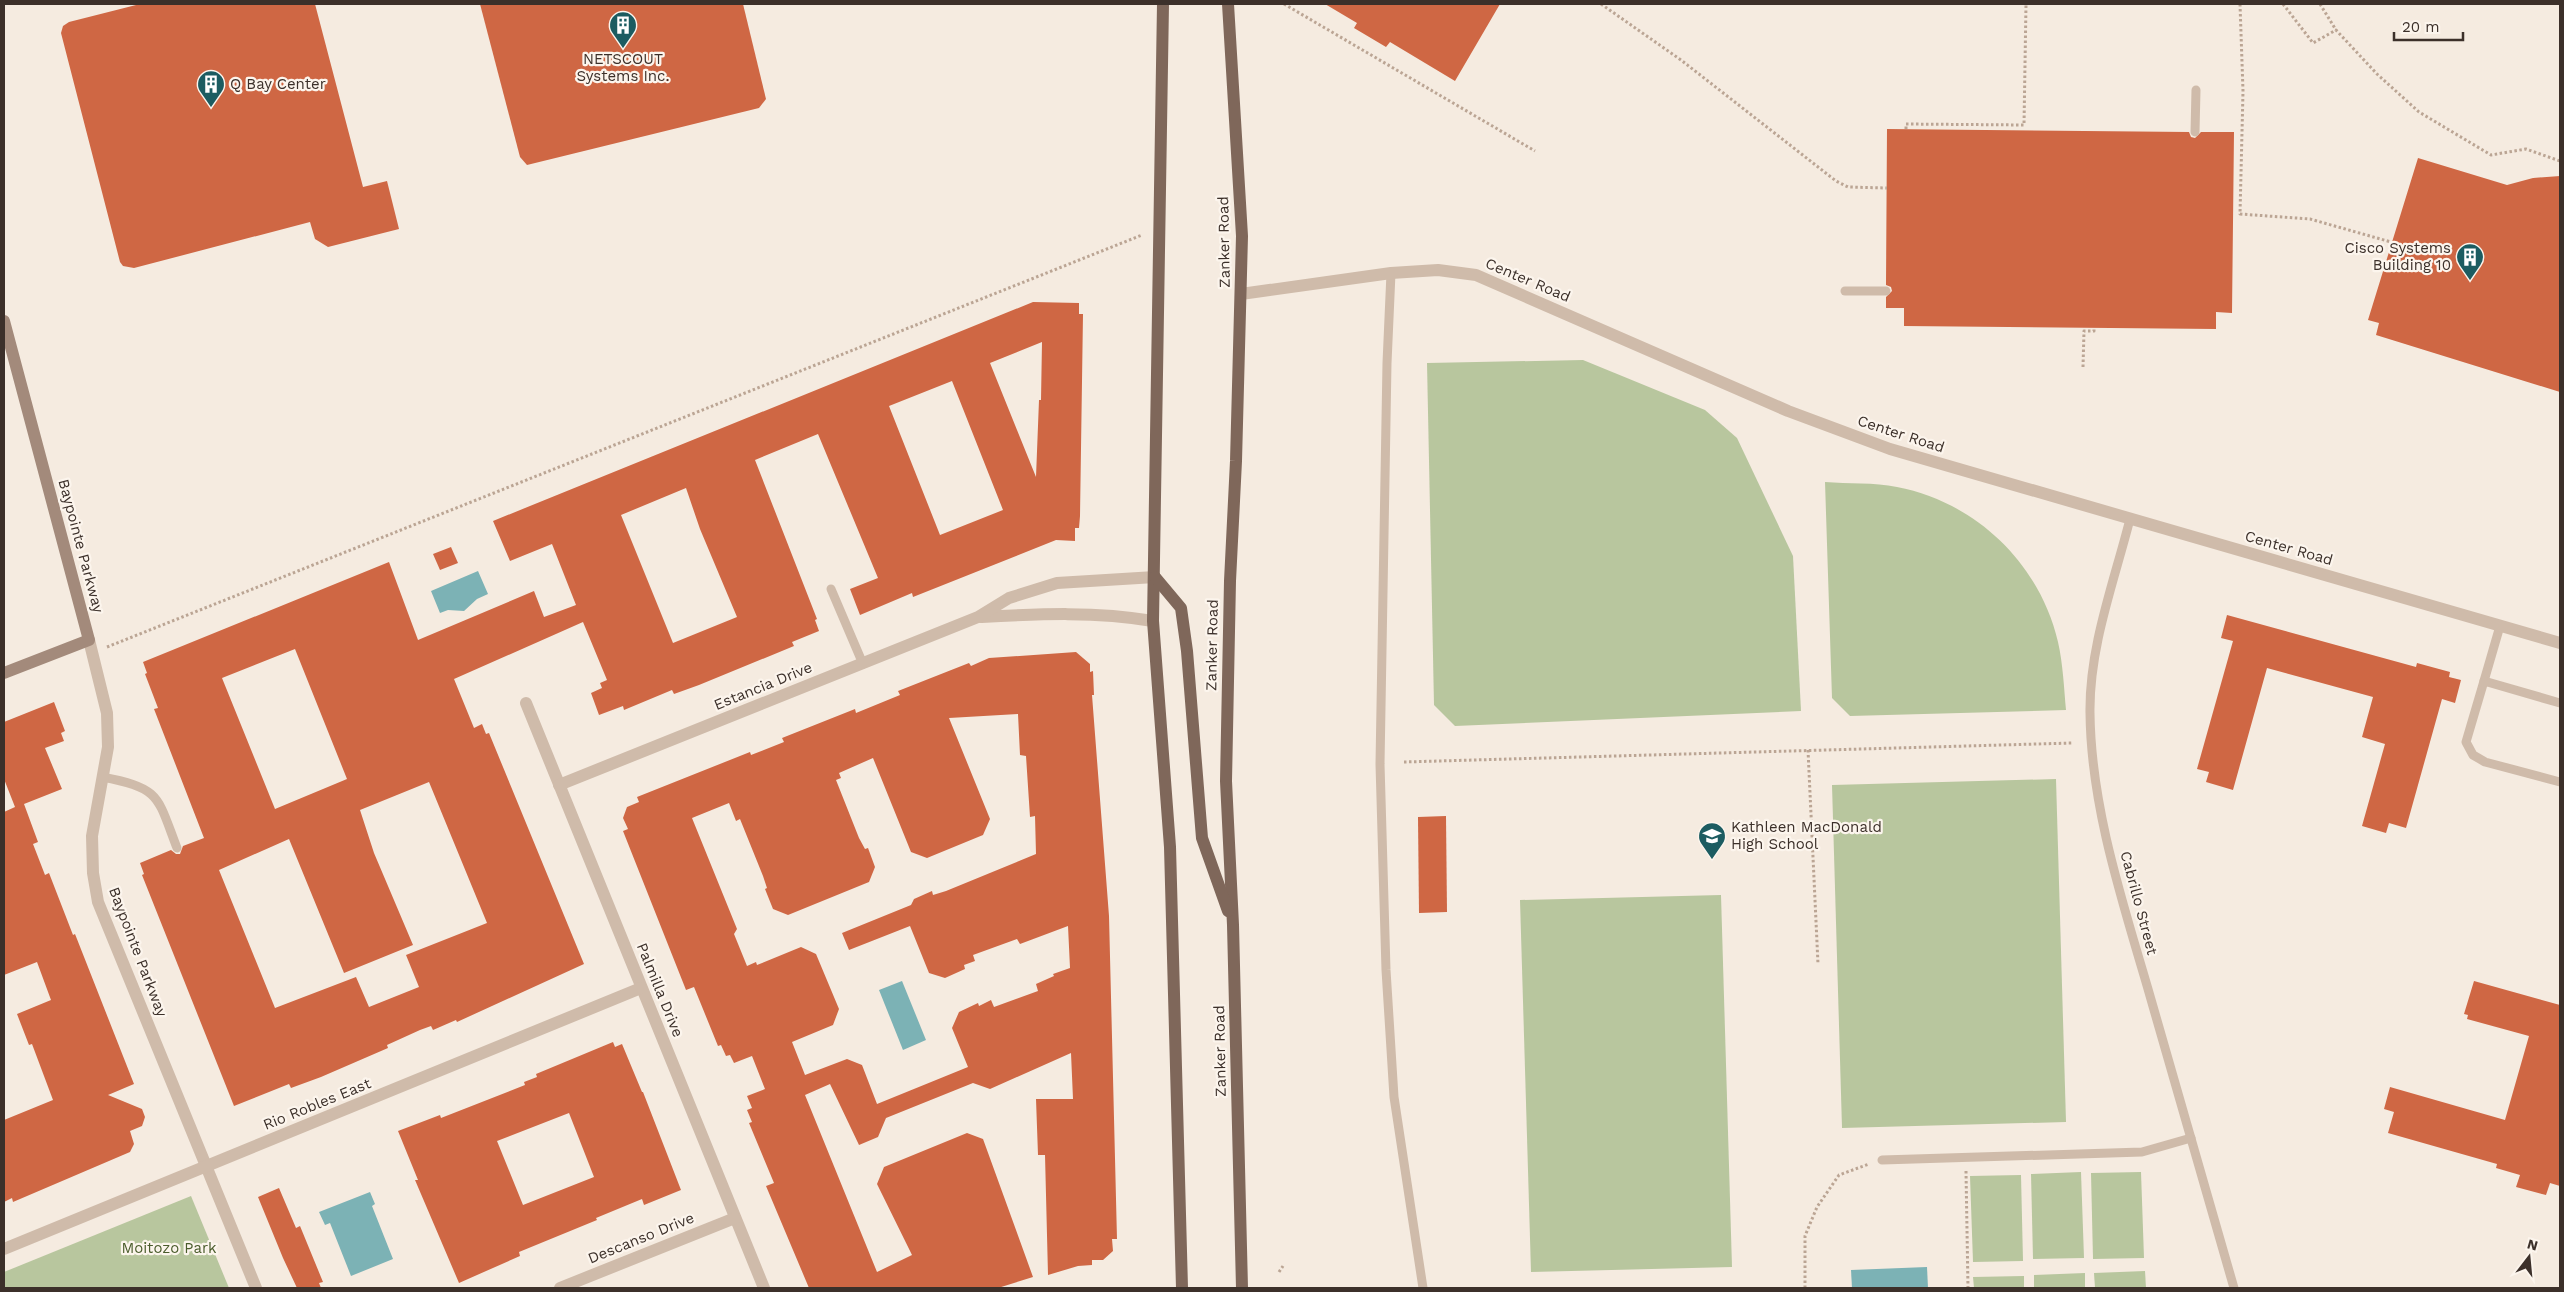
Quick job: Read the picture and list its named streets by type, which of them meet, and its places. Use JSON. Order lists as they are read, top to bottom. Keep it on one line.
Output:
{"streets":{"main road":["Zanker Road"],"street":["Center Road","Baypointe Parkway","Estancia Drive","Palmilla Drive","Rio Robles East","Descanso Drive"],"lane":["Cabrillo Street"]},"crossings":[["Zanker Road","Center Road"],["Center Road","Cabrillo Street"],["Baypointe Parkway","Rio Robles East"],["Estancia Drive","Palmilla Drive"],["Palmilla Drive","Rio Robles East"],["Palmilla Drive","Descanso Drive"]],"parks":["Moitozo Park"],"places":{"building":["NETSCOUT Systems Inc.","Q Bay Center","Cisco Systems Building 10"],"school or university":["Kathleen MacDonald High School"]},"scale_bar":"20 m","north":"top"}
